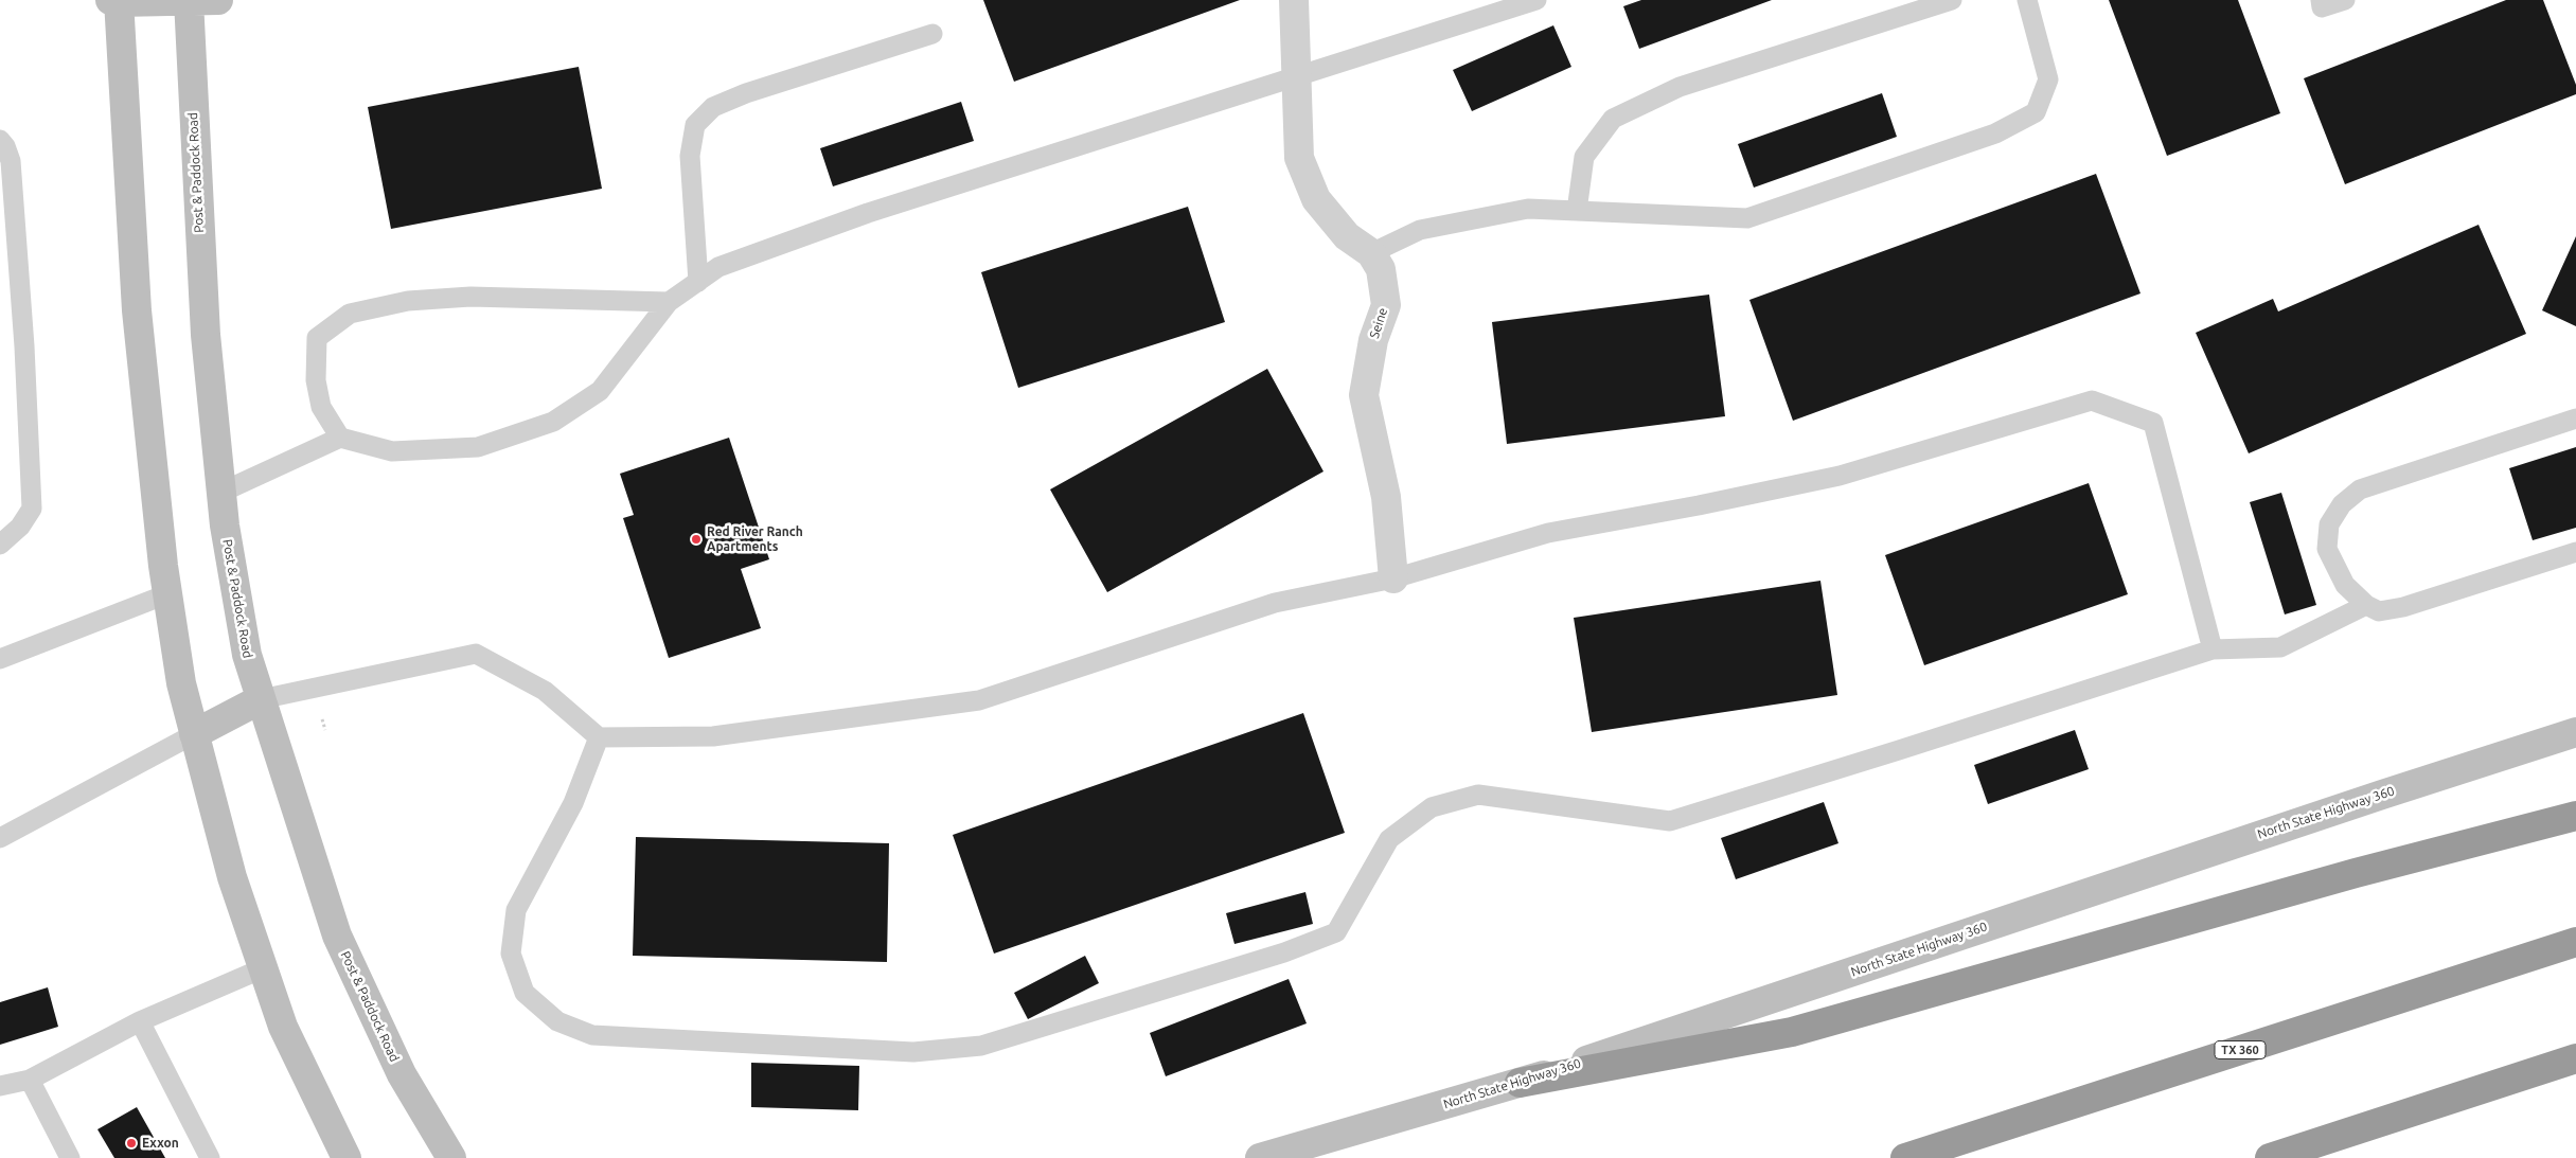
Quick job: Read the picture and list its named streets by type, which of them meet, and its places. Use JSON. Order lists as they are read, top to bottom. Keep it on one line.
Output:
{"streets":{"highway":["TX 360"],"street":["Post & Paddock Road","Seine","North State Highway 360"]},"places":["Red River Ranch Apartments","Exxon"]}
